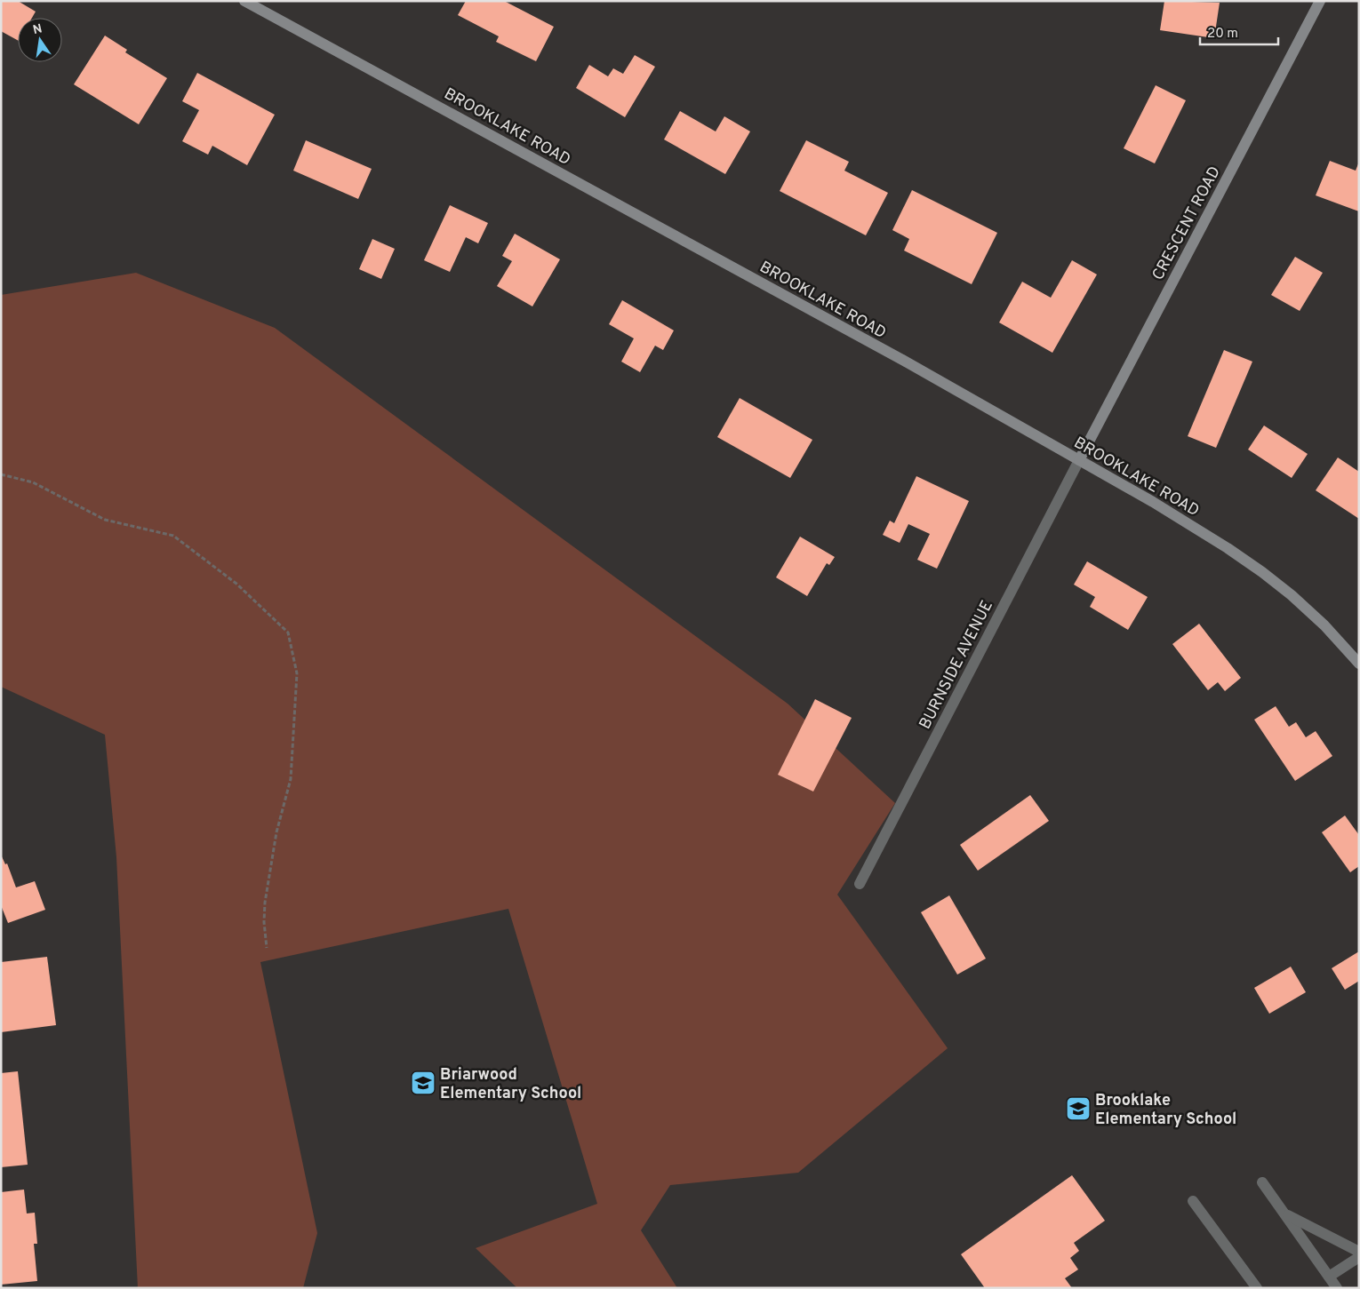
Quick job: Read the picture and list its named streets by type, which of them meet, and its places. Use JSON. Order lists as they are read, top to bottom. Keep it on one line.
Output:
{"streets":{"street":["BROOKLAKE ROAD","CRESCENT ROAD","BURNSIDE AVENUE"]},"crossings":[["BROOKLAKE ROAD","CRESCENT ROAD"],["BROOKLAKE ROAD","BURNSIDE AVENUE"],["CRESCENT ROAD","BURNSIDE AVENUE"]],"places":{"school or university":["Briarwood Elementary School","Brooklake Elementary School"]},"scale_bar":"20 m","north":"top"}
